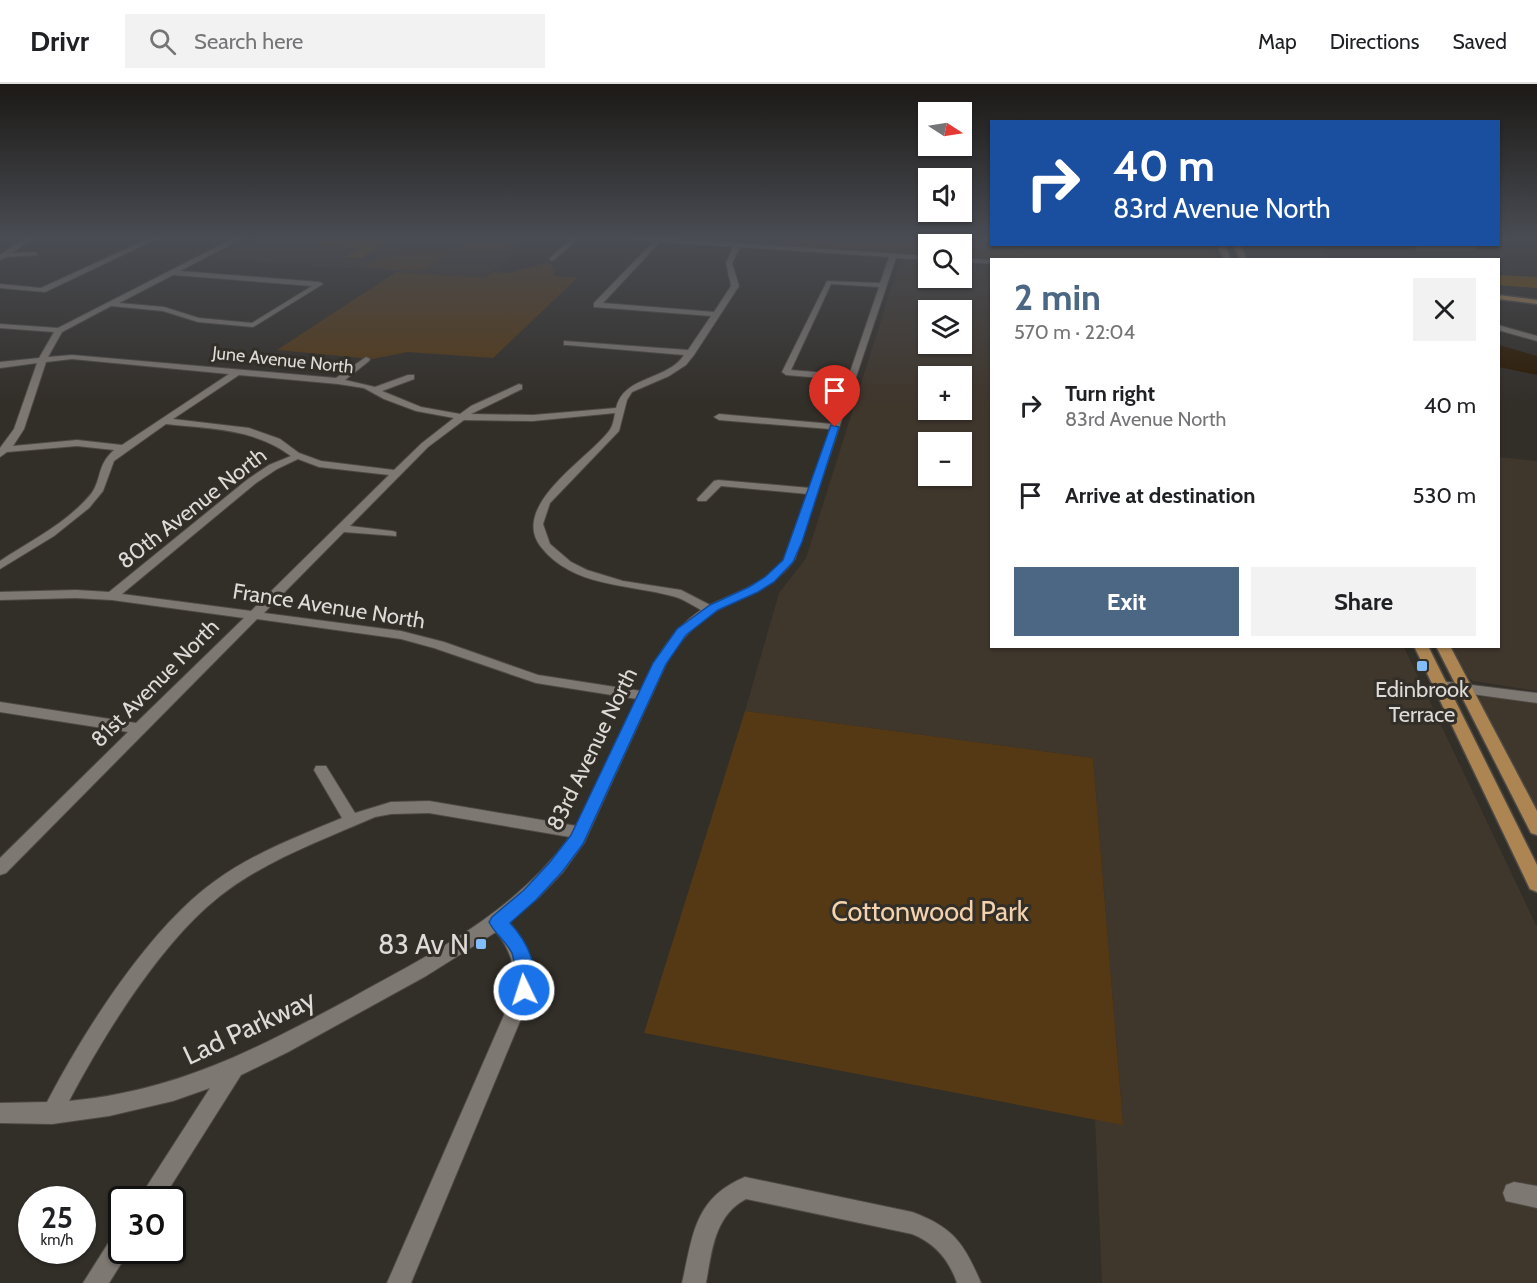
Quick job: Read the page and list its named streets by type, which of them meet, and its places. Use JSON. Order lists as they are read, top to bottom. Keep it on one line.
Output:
{"streets":{"street":["June Avenue North","80th Avenue North","France Avenue North","81st Avenue North","83rd Avenue North","Lad Parkway"]},"crossings":[["June Avenue North","81st Avenue North"],["80th Avenue North","France Avenue North"],["France Avenue North","81st Avenue North"],["France Avenue North","83rd Avenue North"],["83rd Avenue North","Lad Parkway"]],"parks":["Cottonwood Park"],"places":{"transit":["Edinbrook Terrace","83 Av N"]},"north":"right","page":{"header":"Drivr","search":"Search here","nav":["Map","Directions","Saved"],"map_buttons":["+","−"],"turn":["40 m","83rd Avenue North"],"heading":["2 min","570 m · 22:04"],"list":[{"name":"Turn right","note":"83rd Avenue North","value":"40 m"},{"name":"Arrive at destination","value":"530 m"}],"buttons":["Exit","Share"],"speed":"25 km/h","limit":"30"}}
